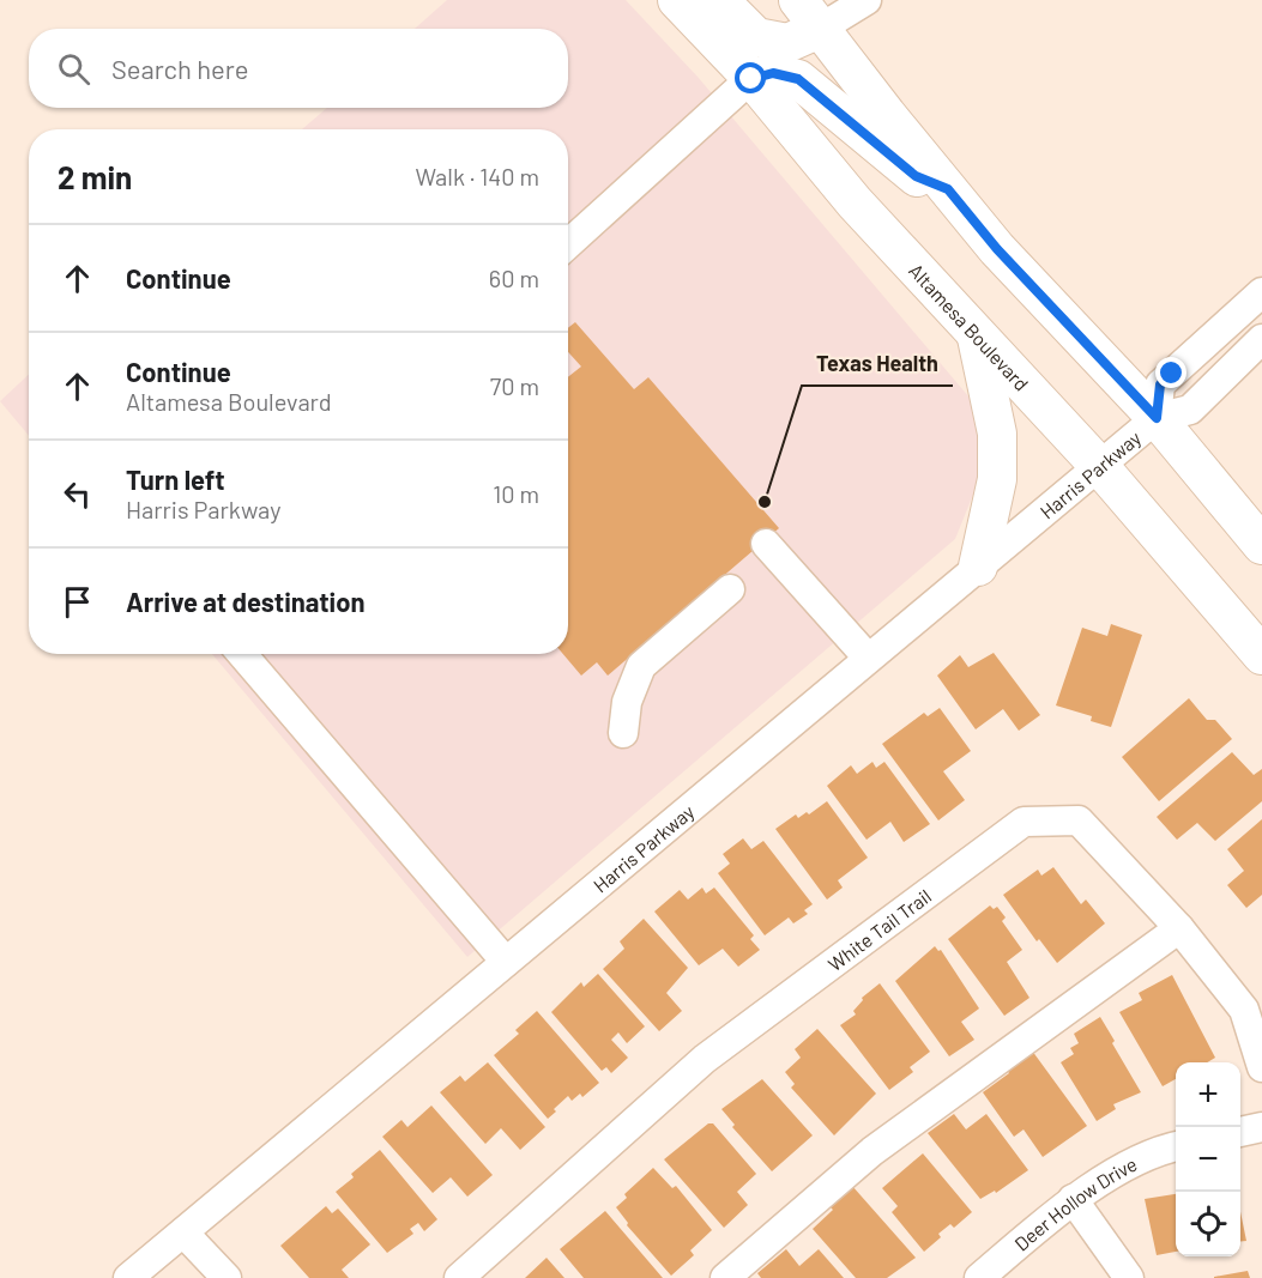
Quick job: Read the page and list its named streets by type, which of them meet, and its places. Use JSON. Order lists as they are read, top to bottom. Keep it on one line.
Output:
{"streets":{"main road":["Altamesa Boulevard"],"street":["Harris Parkway","White Tail Trail","Deer Hollow Drive"]},"crossings":[["Altamesa Boulevard","Harris Parkway"]],"places":["Texas Health"],"page":{"search":"Search here","heading":["2 min","Walk · 140 m"],"list":[["Continue","60 m"],["Continue","Altamesa Boulevard","70 m"],["Turn left","Harris Parkway","10 m"],"Arrive at destination"],"map_buttons":["+","−"]}}
